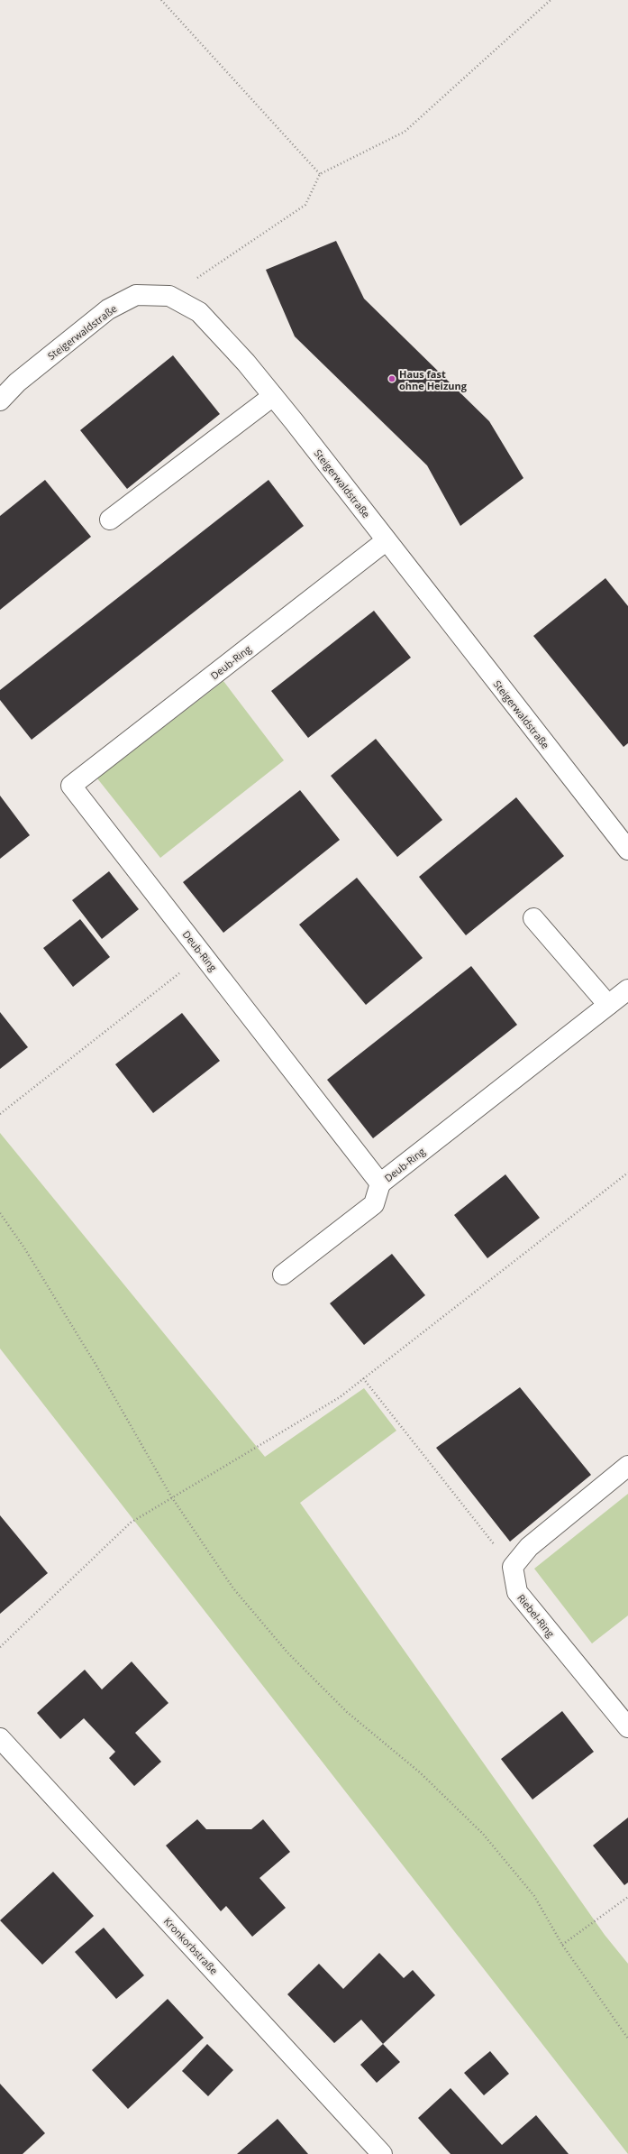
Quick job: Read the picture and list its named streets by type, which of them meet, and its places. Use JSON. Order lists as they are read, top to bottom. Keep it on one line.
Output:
{"streets":{"street":["Steigerwaldstraße","Deub-Ring","Riebel-Ring","Kronkorbstraße"]},"crossings":[["Steigerwaldstraße","Deub-Ring"]],"places":["Haus fast ohne Heizung"]}
